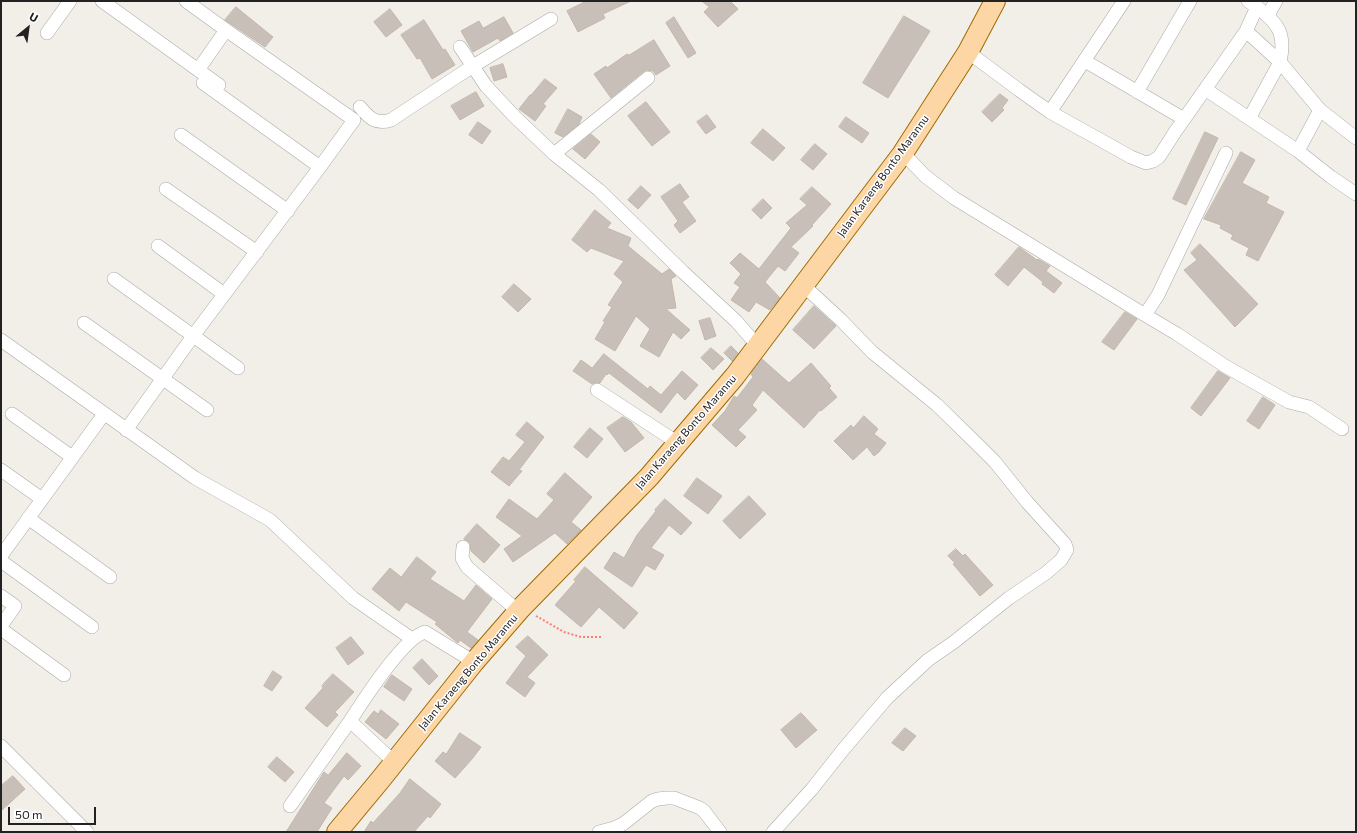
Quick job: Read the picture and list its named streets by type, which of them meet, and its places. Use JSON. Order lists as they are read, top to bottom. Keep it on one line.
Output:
{"streets":{"main road":["Jalan Karaeng Bonto Marannu"]},"scale_bar":"50 m","north":"top right"}
